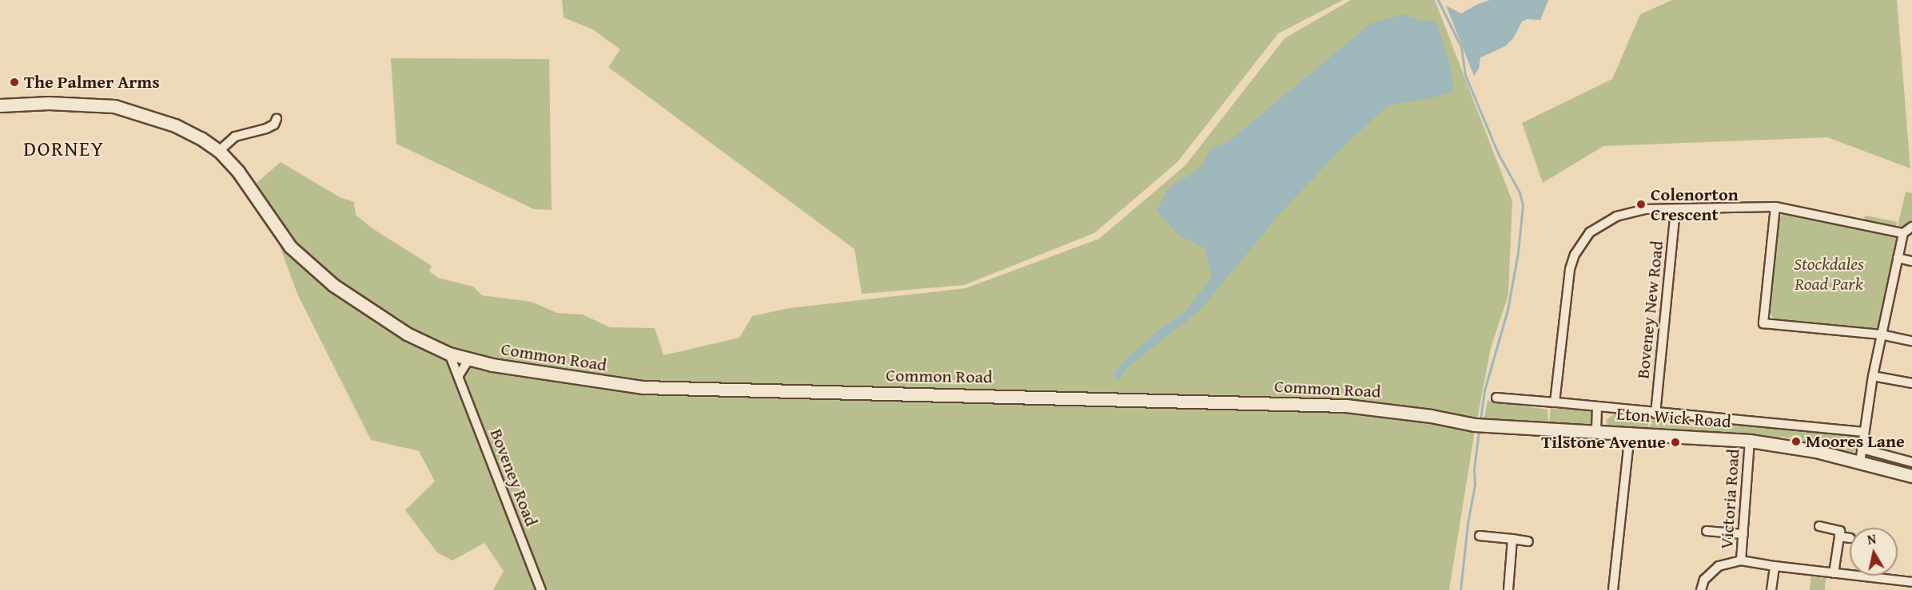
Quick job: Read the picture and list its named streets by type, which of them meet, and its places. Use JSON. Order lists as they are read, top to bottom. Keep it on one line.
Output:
{"streets":{"main road":["Common Road","Eton Wick Road"],"street":["Boveney New Road","Boveney Road","Victoria Road"]},"crossings":[["Common Road","Eton Wick Road"],["Common Road","Boveney Road"],["Eton Wick Road","Victoria Road"]],"districts":["DORNEY"],"parks":["Stockdales Road Park"],"places":["The Palmer Arms","Colenorton Crescent","Moores Lane","Tilstone Avenue"],"north":"top"}
